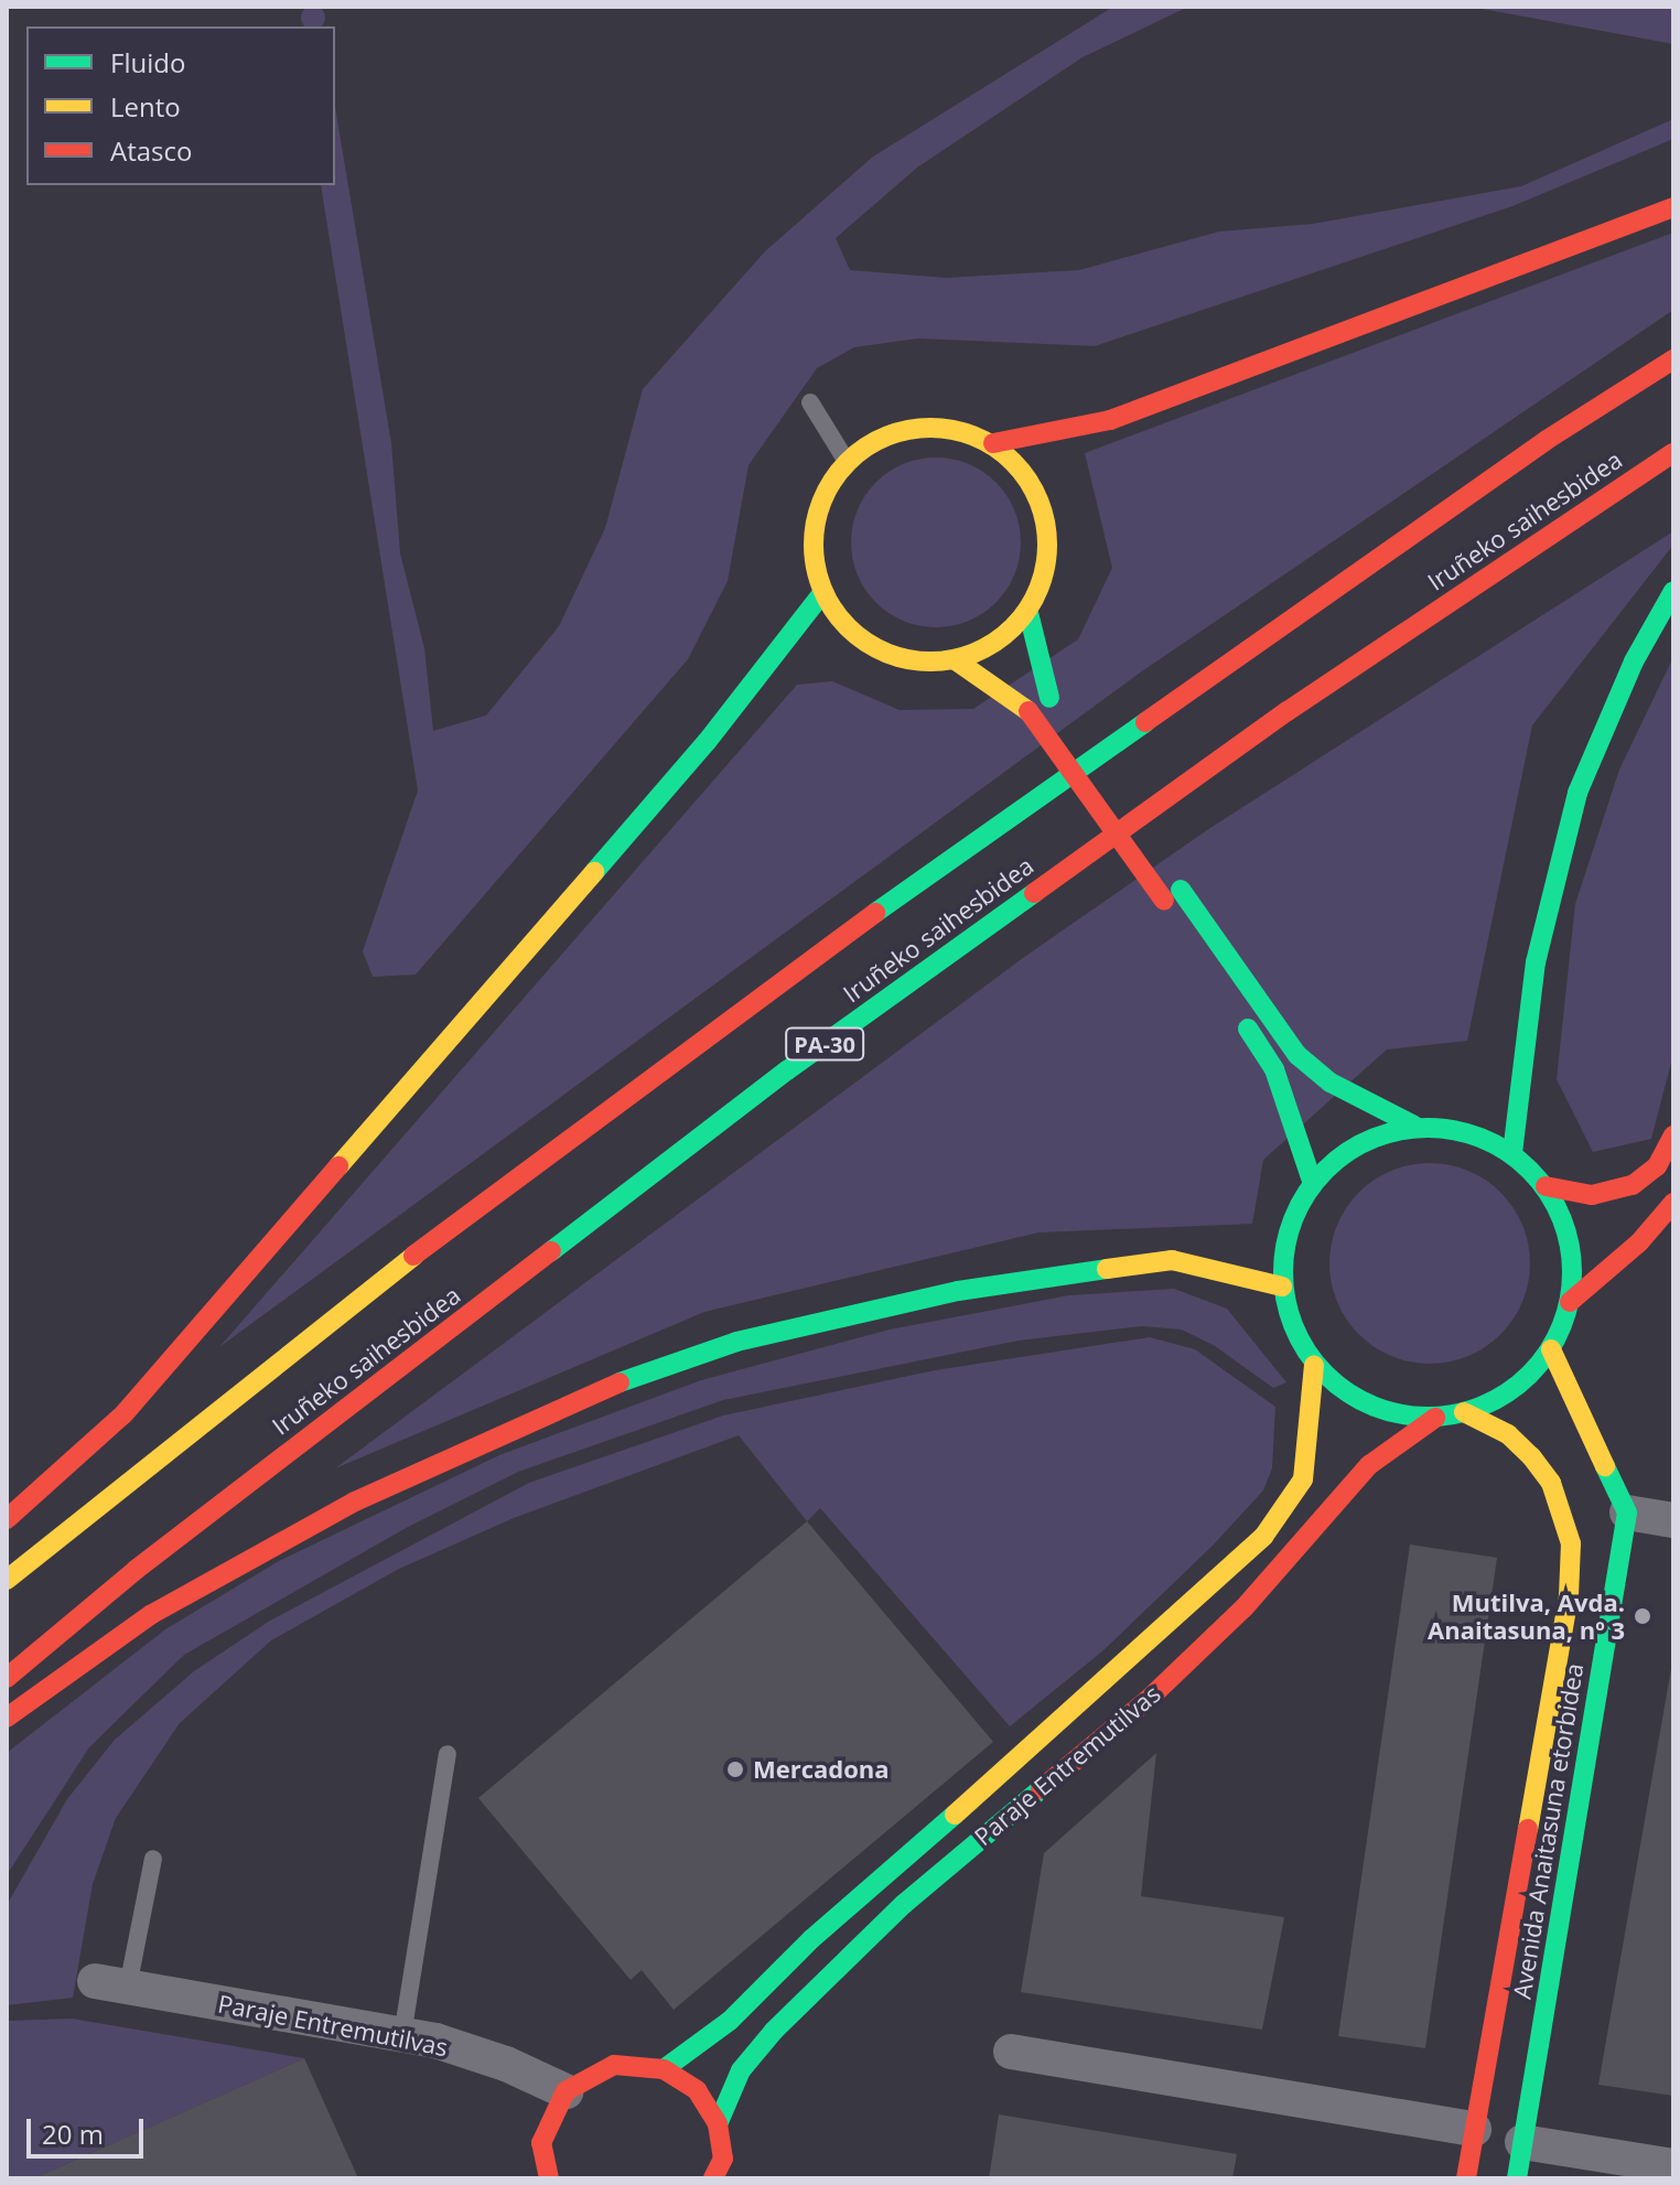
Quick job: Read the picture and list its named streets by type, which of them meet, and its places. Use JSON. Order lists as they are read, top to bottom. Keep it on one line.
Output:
{"streets":{"main road":["Iruñeko saihesbidea","PA-30","Paraje Entremutilvas","Avenida Anaitasuna etorbidea"]},"crossings":[["Paraje Entremutilvas","Avenida Anaitasuna etorbidea"]],"places":["Mutilva, Avda. Anaitasuna, nº 3","Mercadona"],"legend":["Fluido","Lento","Atasco"],"scale_bar":"20 m"}
